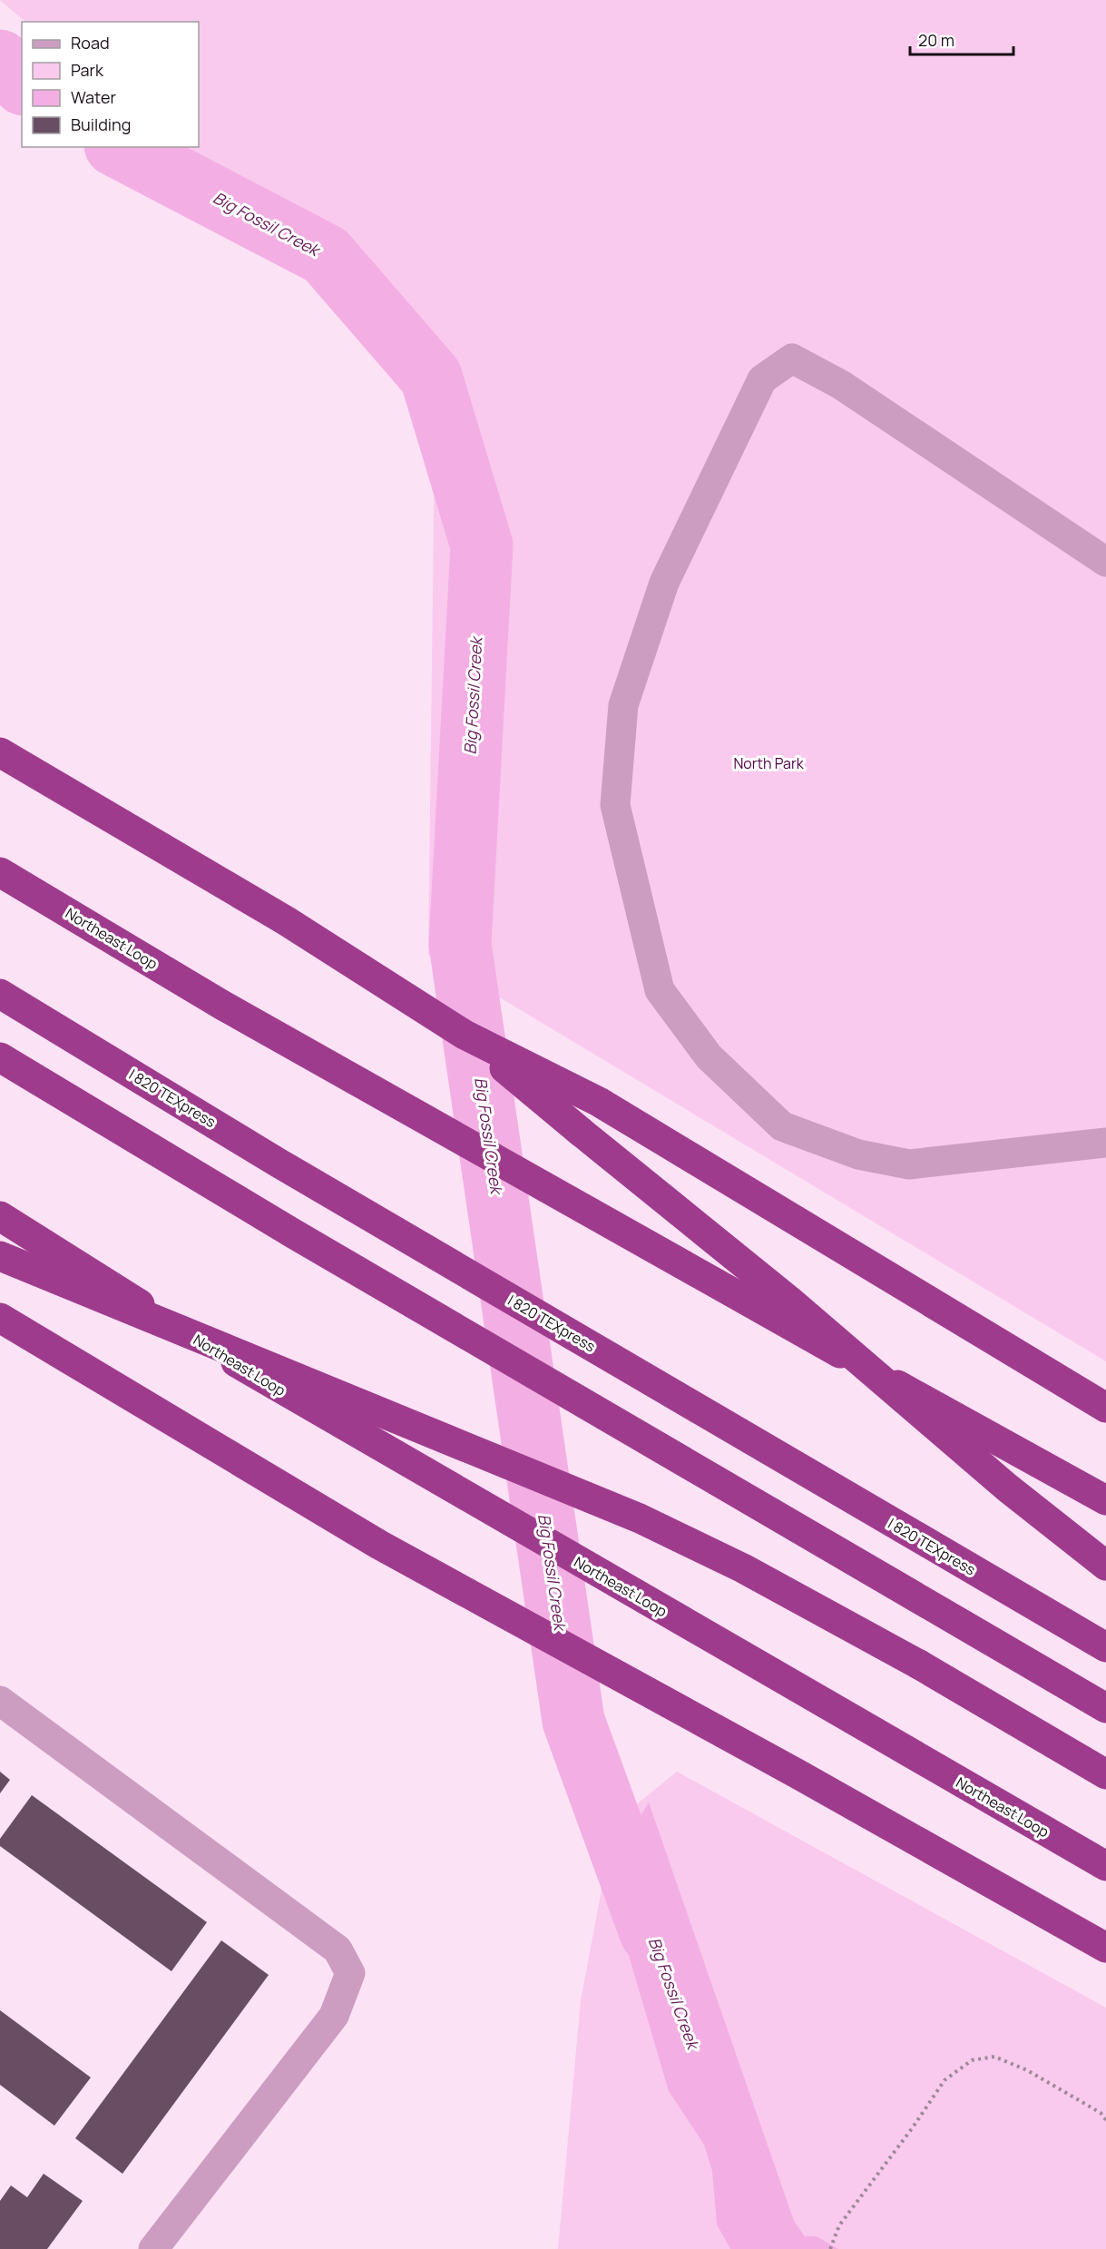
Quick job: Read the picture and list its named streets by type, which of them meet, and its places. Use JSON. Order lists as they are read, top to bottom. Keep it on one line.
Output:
{"streets":{"highway":["Northeast Loop","I 820 TEXpress"]},"water":["Big Fossil Creek"],"parks":["North Park"],"legend":["Road","Park","Water","Building"],"scale_bar":"20 m"}
